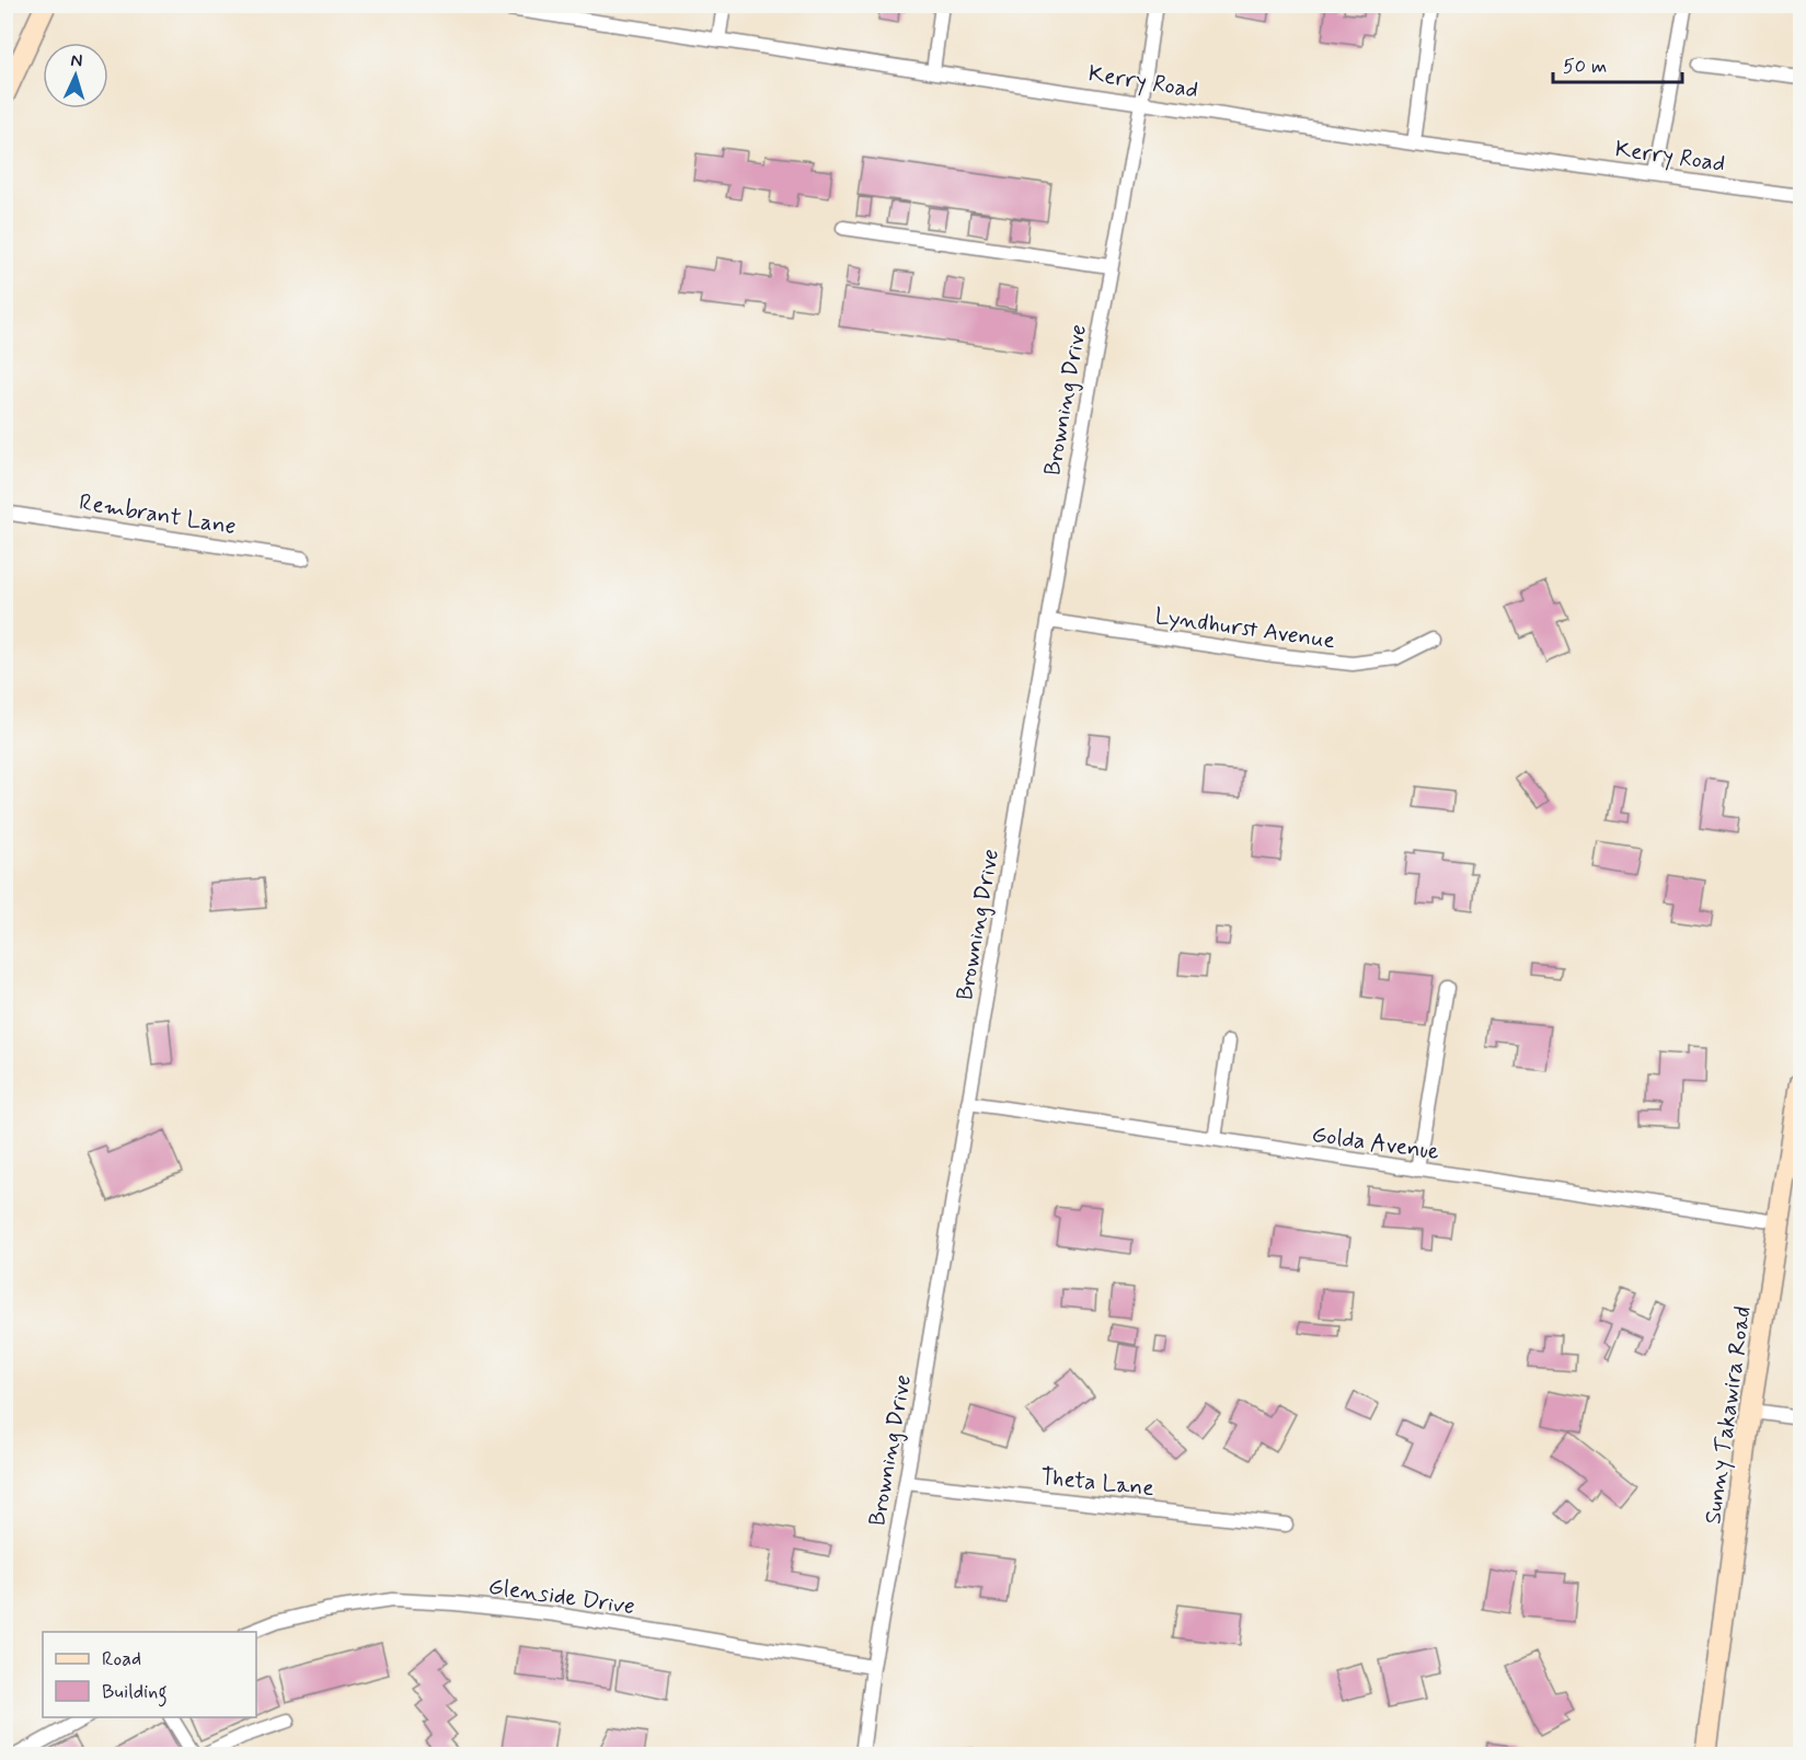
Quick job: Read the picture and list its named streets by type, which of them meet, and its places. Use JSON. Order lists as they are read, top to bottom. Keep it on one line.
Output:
{"streets":{"main road":["Sunny Takawira Road"],"street":["Kerry Road","Browning Drive","Rembrant Lane","Lyndhurst Avenue","Golda Avenue","Theta Lane","Glenside Drive"]},"crossings":[["Kerry Road","Browning Drive"],["Browning Drive","Lyndhurst Avenue"],["Browning Drive","Golda Avenue"],["Browning Drive","Theta Lane"],["Browning Drive","Glenside Drive"],["Golda Avenue","Sunny Takawira Road"]],"legend":["Road","Building"],"scale_bar":"50 m","north":"top"}
